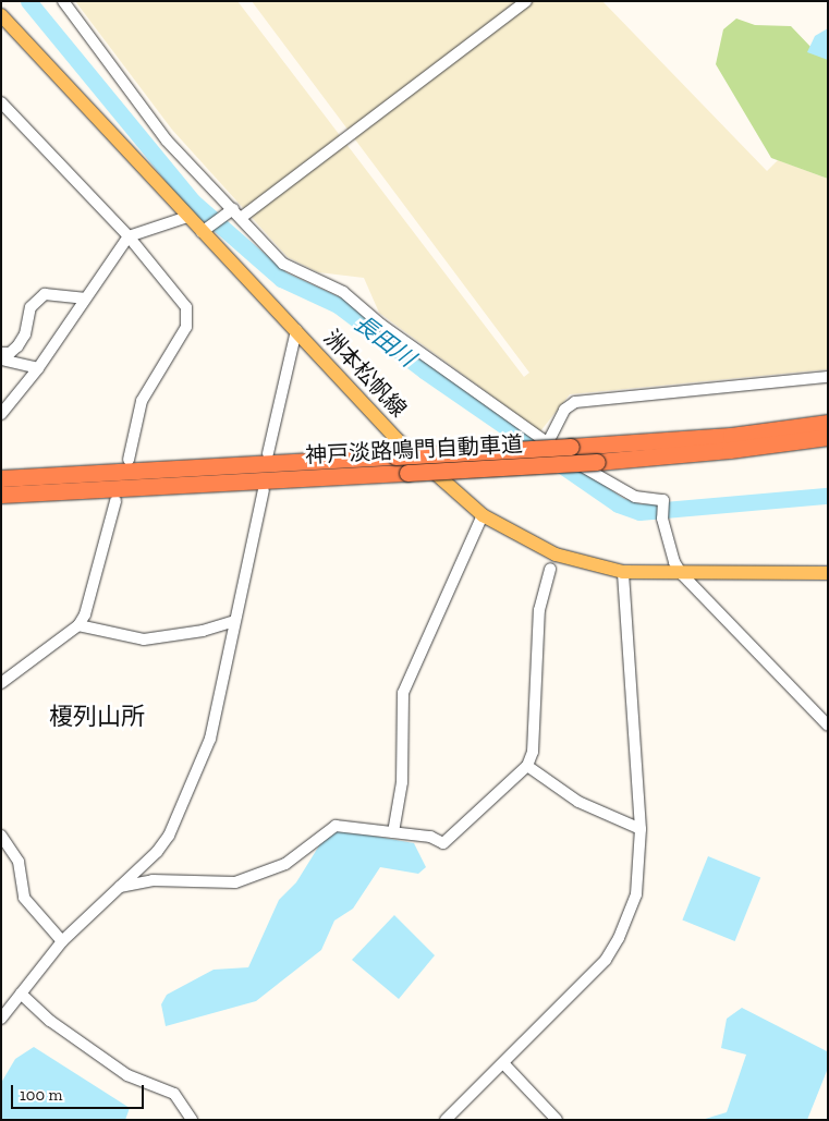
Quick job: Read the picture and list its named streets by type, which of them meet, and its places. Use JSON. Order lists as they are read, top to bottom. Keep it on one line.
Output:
{"streets":{"highway":["神戸淡路鳴門自動車道"],"main road":["洲本松帆線"]},"districts":["榎列山所"],"water":["長田川"],"scale_bar":"100 m"}
